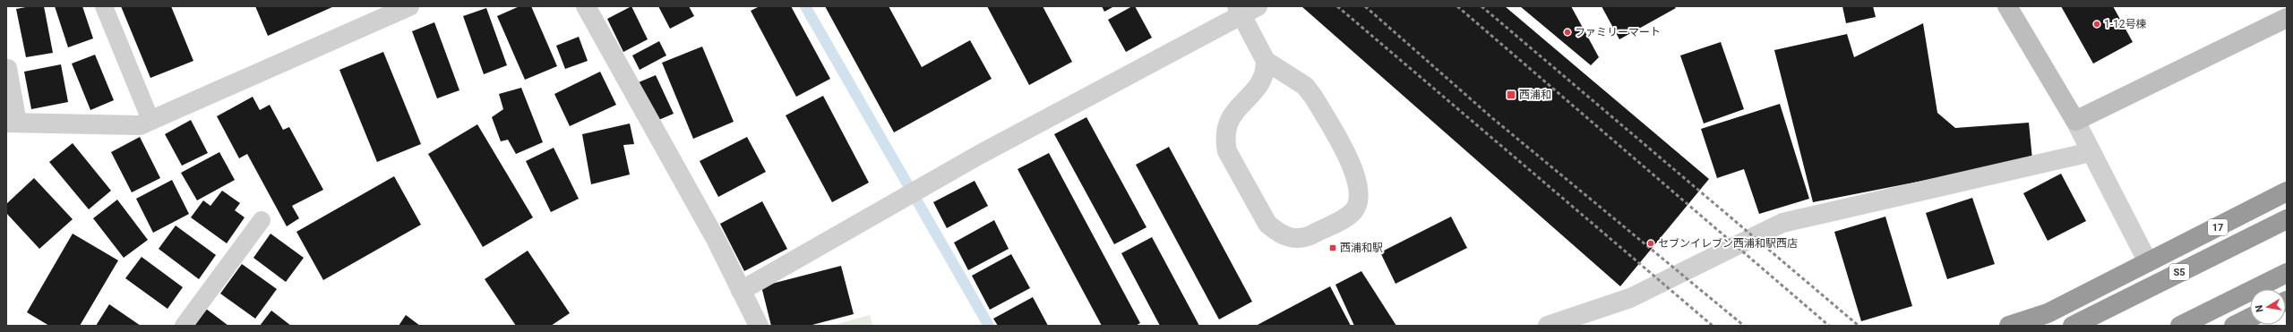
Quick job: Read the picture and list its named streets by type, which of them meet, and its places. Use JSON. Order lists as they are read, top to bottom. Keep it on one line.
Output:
{"streets":{"highway":["17","S5"]},"places":{"other":["1-12号棟","ファミリーマート","セブンイレブン西浦和駅西店"],"transit":["西浦和","西浦和駅"]},"north":"left"}
